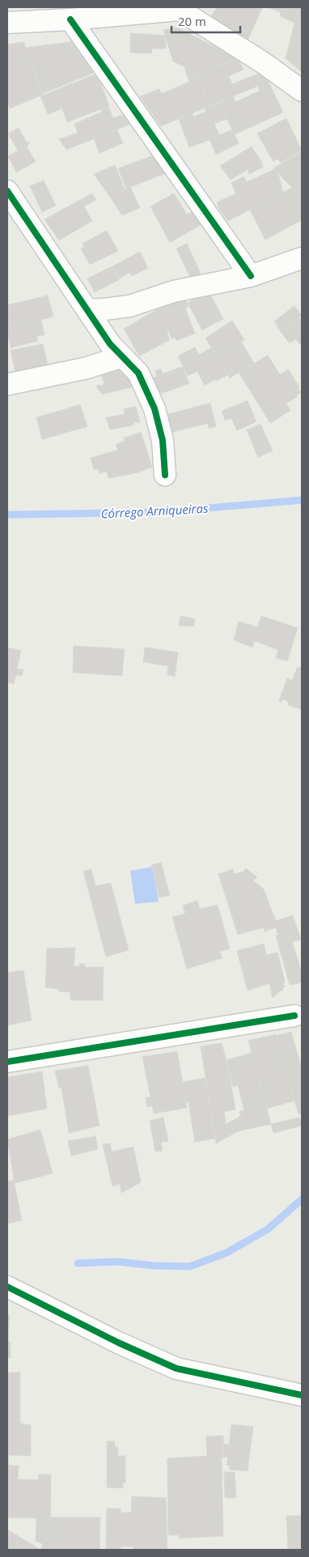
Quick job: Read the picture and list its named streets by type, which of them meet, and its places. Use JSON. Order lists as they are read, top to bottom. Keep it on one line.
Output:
{"water":["Córrego Arniqueiras"],"scale_bar":"20 m"}
